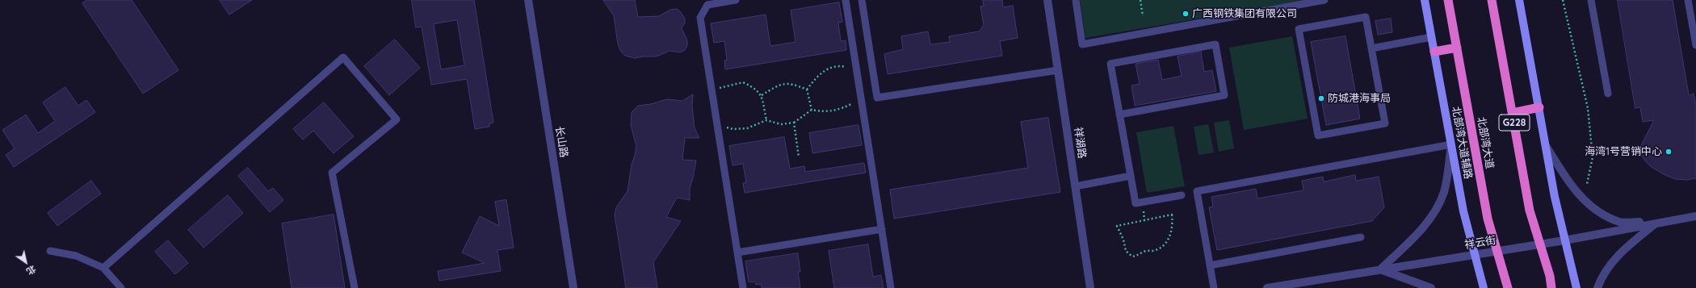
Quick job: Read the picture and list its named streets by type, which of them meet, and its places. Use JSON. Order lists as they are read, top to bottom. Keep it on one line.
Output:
{"streets":{"highway":["G228","北部湾大道"],"main road":["北部湾大道辅路"],"street":["长山路","祥湖路","祥云街"]},"crossings":[["G228","祥云街"],["北部湾大道辅路","祥云街"],["北部湾大道","祥云街"]],"places":["广西钢铁集团有限公司","防城港海事局","海湾1号营销中心"],"north":"bottom right"}
